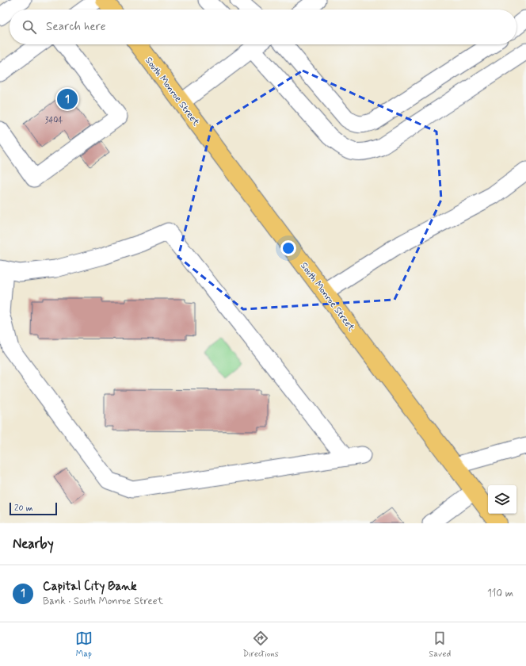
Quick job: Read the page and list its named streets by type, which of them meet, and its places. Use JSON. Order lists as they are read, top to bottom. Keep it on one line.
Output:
{"streets":{"main road":["South Monroe Street"]},"house_numbers":["3404"],"scale_bar":"20 m","page":{"search":"Search here","pins":"1","scale":"20 m","heading":"Nearby","list":[{"mark":"1","name":"Capital City Bank","note":"Bank · South Monroe Street","value":"110 m"}],"nav":["Map","Directions","Saved"]}}
